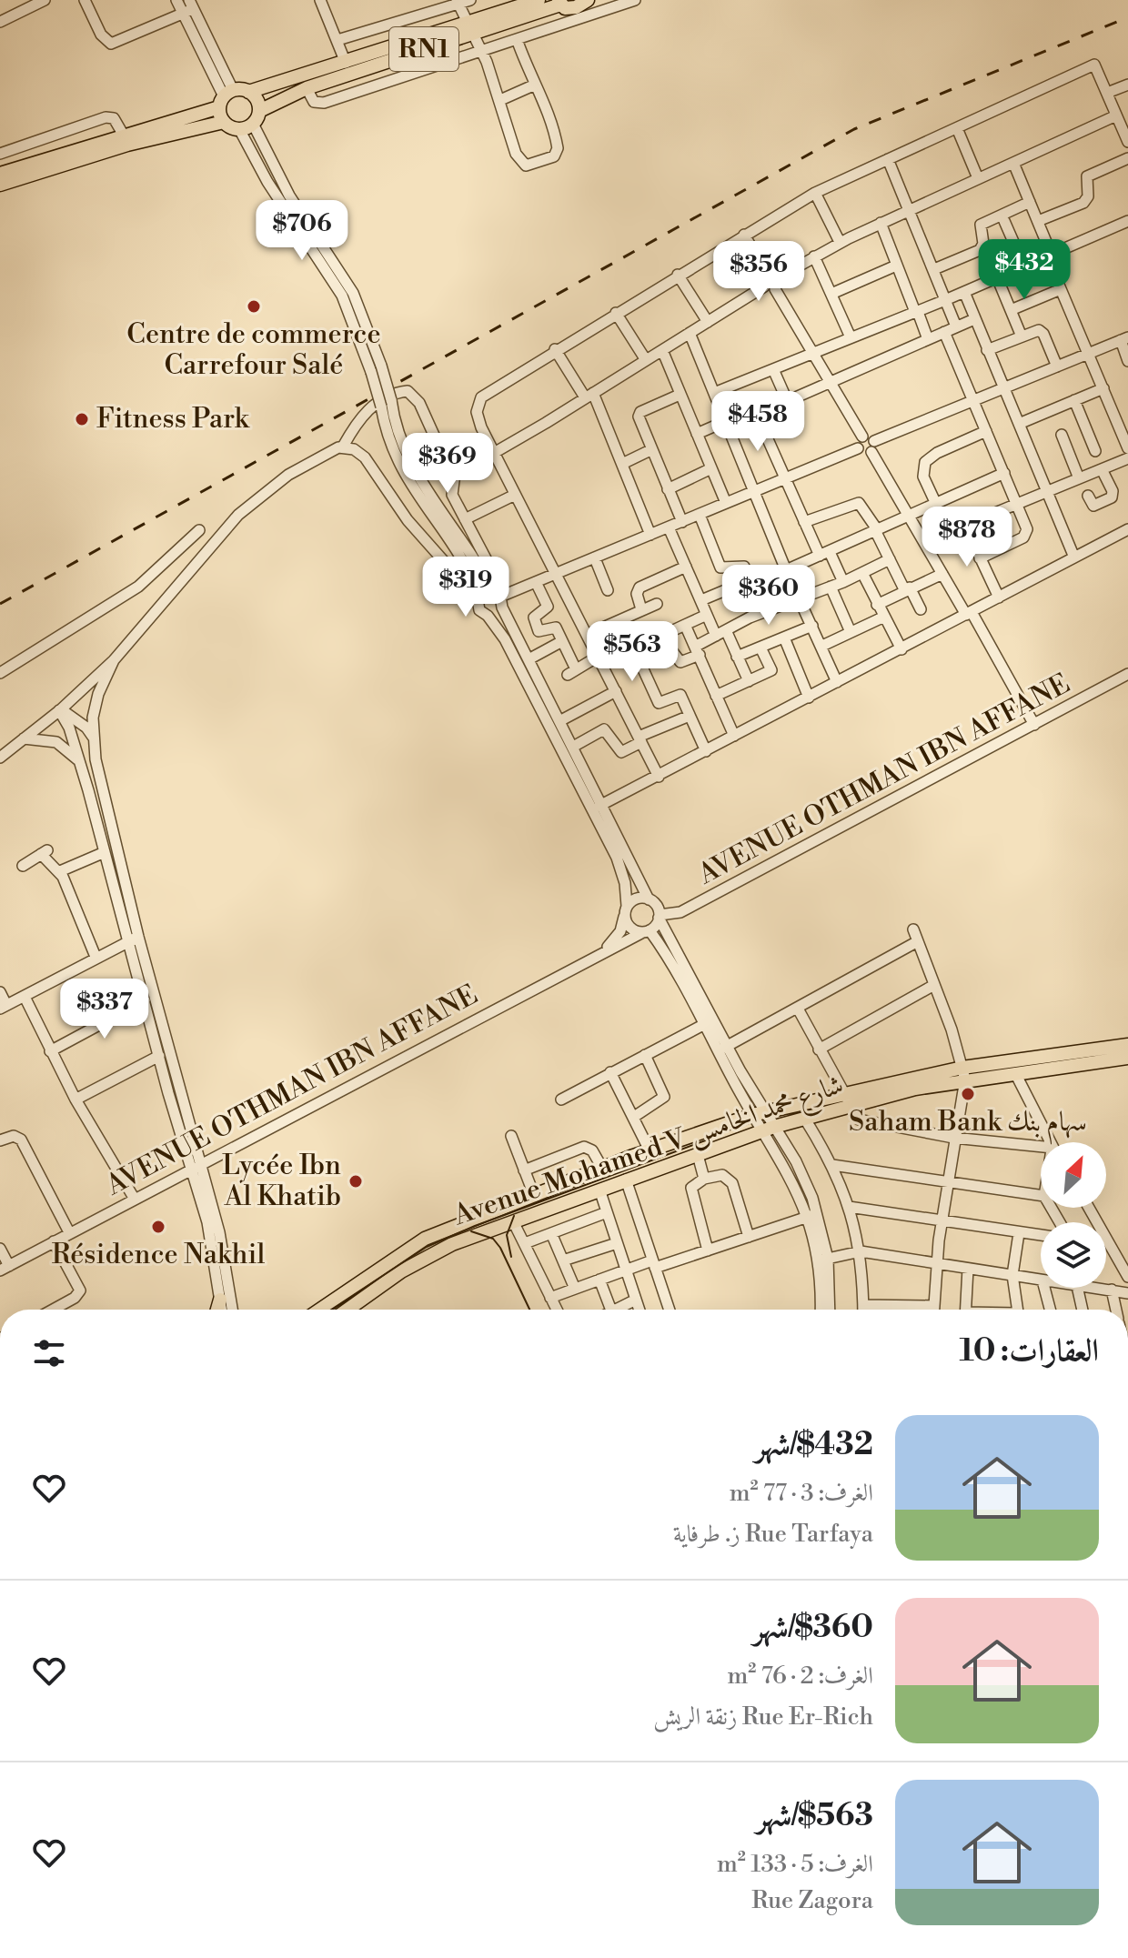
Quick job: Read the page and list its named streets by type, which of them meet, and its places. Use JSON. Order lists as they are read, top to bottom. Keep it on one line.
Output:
{"streets":{"main road":["RN1","Avenue Mohamed V شارع محمد الخامس"],"street":["AVENUE OTHMAN IBN AFFANE"]},"places":["Centre de commerce Carrefour Salé","Fitness Park","Saham Bank سهام بنك","Lycée Ibn Al Khatib","Résidence Nakhil"],"north":"top right","page":{"price":["$706","$432","$356","$458","$369","$878","$319","$360","$563","$337"],"heading":"العقارات: 10","list":[{"name":"$432/شهر","note":"الغرف: 3 · 77 m² · Rue Tarfaya ز. طرفاية"},{"name":"$360/شهر","note":"الغرف: 2 · 76 m² · Rue Er-Rich زنقة الريش"},{"name":"$563/شهر","note":"الغرف: 5 · 133 m² · Rue Zagora"}]}}
